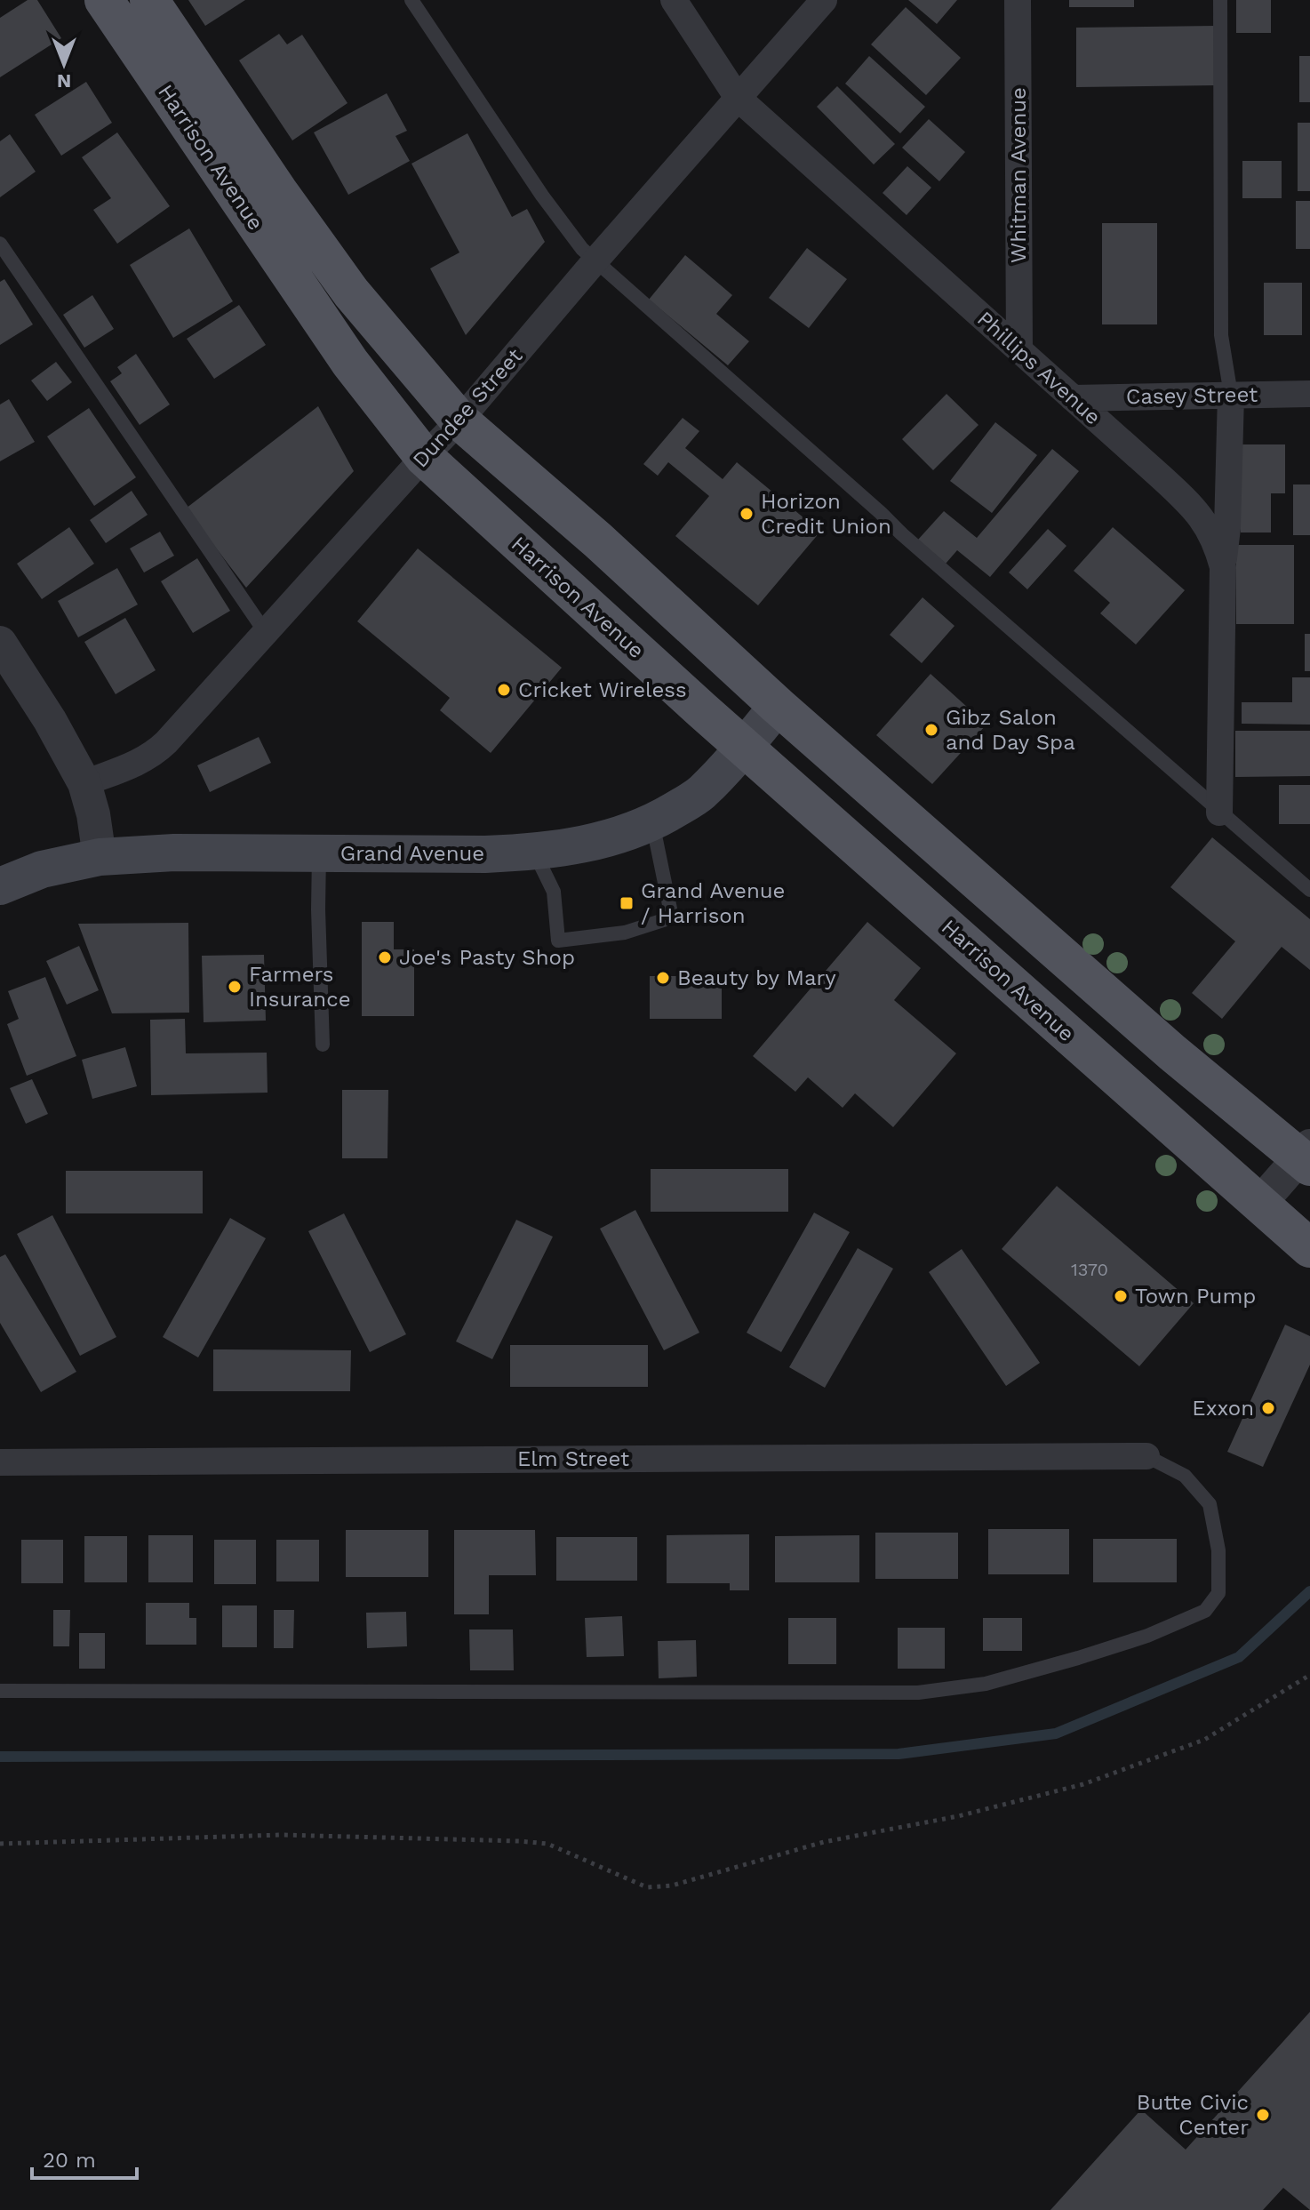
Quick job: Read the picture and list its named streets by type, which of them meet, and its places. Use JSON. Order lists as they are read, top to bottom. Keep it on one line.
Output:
{"streets":{"main road":["Harrison Avenue","Grand Avenue"],"street":["Whitman Avenue","Phillips Avenue","Casey Street","Dundee Street","Elm Street"]},"crossings":[["Harrison Avenue","Dundee Street"],["Harrison Avenue","Grand Avenue"],["Whitman Avenue","Phillips Avenue"],["Phillips Avenue","Casey Street"],["Phillips Avenue","Dundee Street"]],"places":{"other":["Horizon Credit Union","Cricket Wireless","Gibz Salon and Day Spa","Joe's Pasty Shop","Beauty by Mary","Farmers Insurance","Town Pump","Exxon","Butte Civic Center"],"transit":["Grand Avenue / Harrison"]},"house_numbers":["1370"],"scale_bar":"20 m","north":"bottom"}
